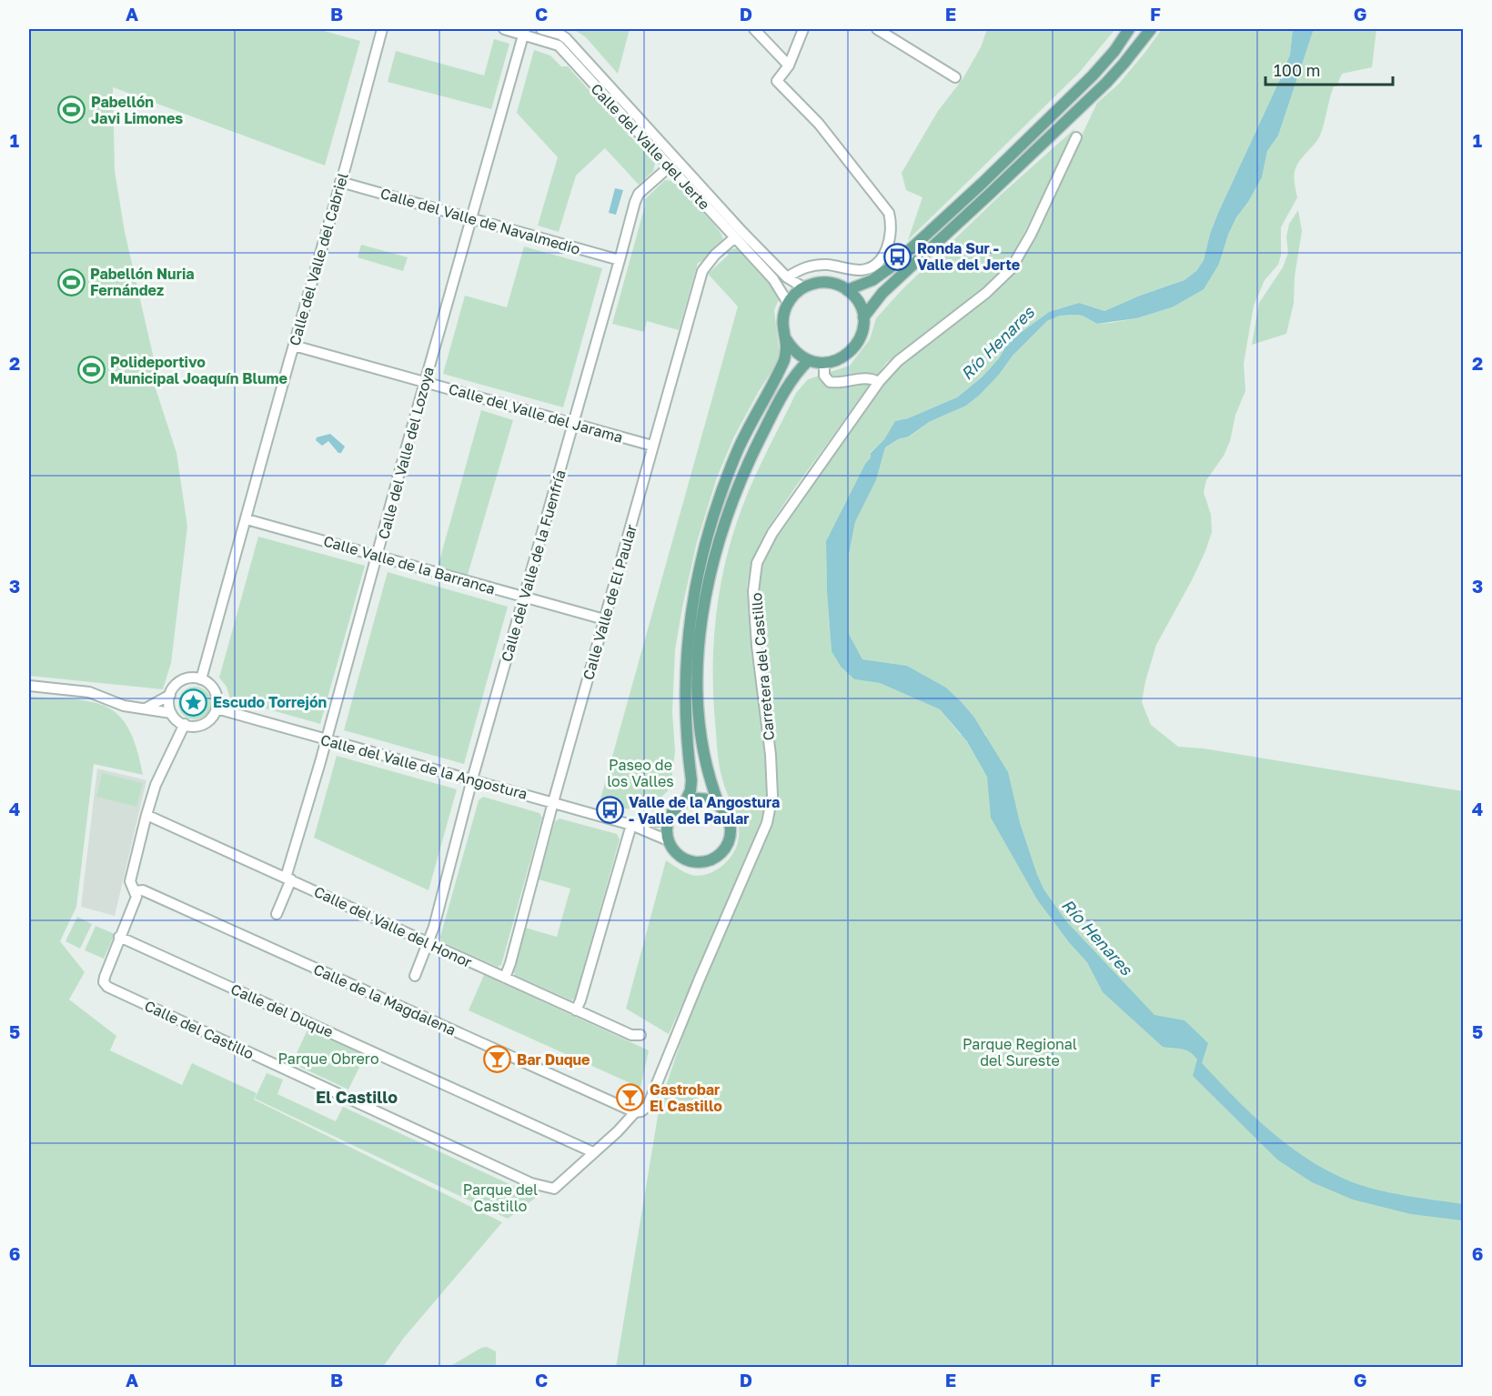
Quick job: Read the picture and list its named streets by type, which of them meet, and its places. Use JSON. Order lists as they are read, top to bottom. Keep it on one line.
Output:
{"streets":{"street":["Calle del Valle del Jerte","Calle del Valle de Navalmedio","Calle del Valle del Cabriel","Calle del Valle del Jarama","Calle del Valle del Lozoya","Calle Valle de la Barranca","Calle del Valle de la Fuenfría","Calle Valle de El Paular","Carretera del Castillo","Calle del Valle de la Angostura","Calle del Valle del Honor","Calle de la Magdalena","Calle del Duque","Calle del Castillo"]},"crossings":[["Calle del Valle del Jerte","Calle del Valle del Lozoya"],["Calle del Valle del Jerte","Calle del Valle de la Fuenfría"],["Calle del Valle del Jerte","Calle Valle de El Paular"],["Calle del Valle de Navalmedio","Calle del Valle del Cabriel"],["Calle del Valle de Navalmedio","Calle del Valle del Lozoya"],["Calle del Valle de Navalmedio","Calle del Valle de la Fuenfría"],["Calle del Valle del Cabriel","Calle del Valle del Jarama"],["Calle del Valle del Cabriel","Calle Valle de la Barranca"],["Calle del Valle del Cabriel","Calle del Valle de la Angostura"],["Calle del Valle del Jarama","Calle del Valle del Lozoya"],["Calle del Valle del Jarama","Calle del Valle de la Fuenfría"],["Calle del Valle del Jarama","Calle Valle de El Paular"],["Calle del Valle del Lozoya","Calle Valle de la Barranca"],["Calle del Valle del Lozoya","Calle del Valle de la Angostura"],["Calle del Valle del Lozoya","Calle del Valle del Honor"],["Calle Valle de la Barranca","Calle del Valle de la Fuenfría"],["Calle Valle de la Barranca","Calle Valle de El Paular"],["Calle del Valle de la Fuenfría","Calle del Valle de la Angostura"],["Calle del Valle de la Fuenfría","Calle del Valle del Honor"],["Calle Valle de El Paular","Calle del Valle de la Angostura"],["Calle Valle de El Paular","Calle del Valle del Honor"],["Carretera del Castillo","Calle de la Magdalena"],["Carretera del Castillo","Calle del Castillo"],["Calle de la Magdalena","Calle del Castillo"],["Calle del Duque","Calle del Castillo"]],"districts":["El Castillo"],"water":["Río Henares"],"parks":["Paseo de los Valles","Parque Regional del Sureste","Parque Obrero","Parque del Castillo"],"places":{"sports":["Pabellón Javi Limones","Pabellón Nuria Fernández","Polideportivo Municipal Joaquín Blume"],"bus stop":["Ronda Sur - Valle del Jerte","Valle de la Angostura - Valle del Paular"],"place":["Escudo Torrejón"],"bar":["Bar Duque","Gastrobar El Castillo"]},"scale_bar":"100 m","grid":{"columns":["A","B","C","D","E","F","G"],"rows":["1","2","3","4","5","6"]}}
